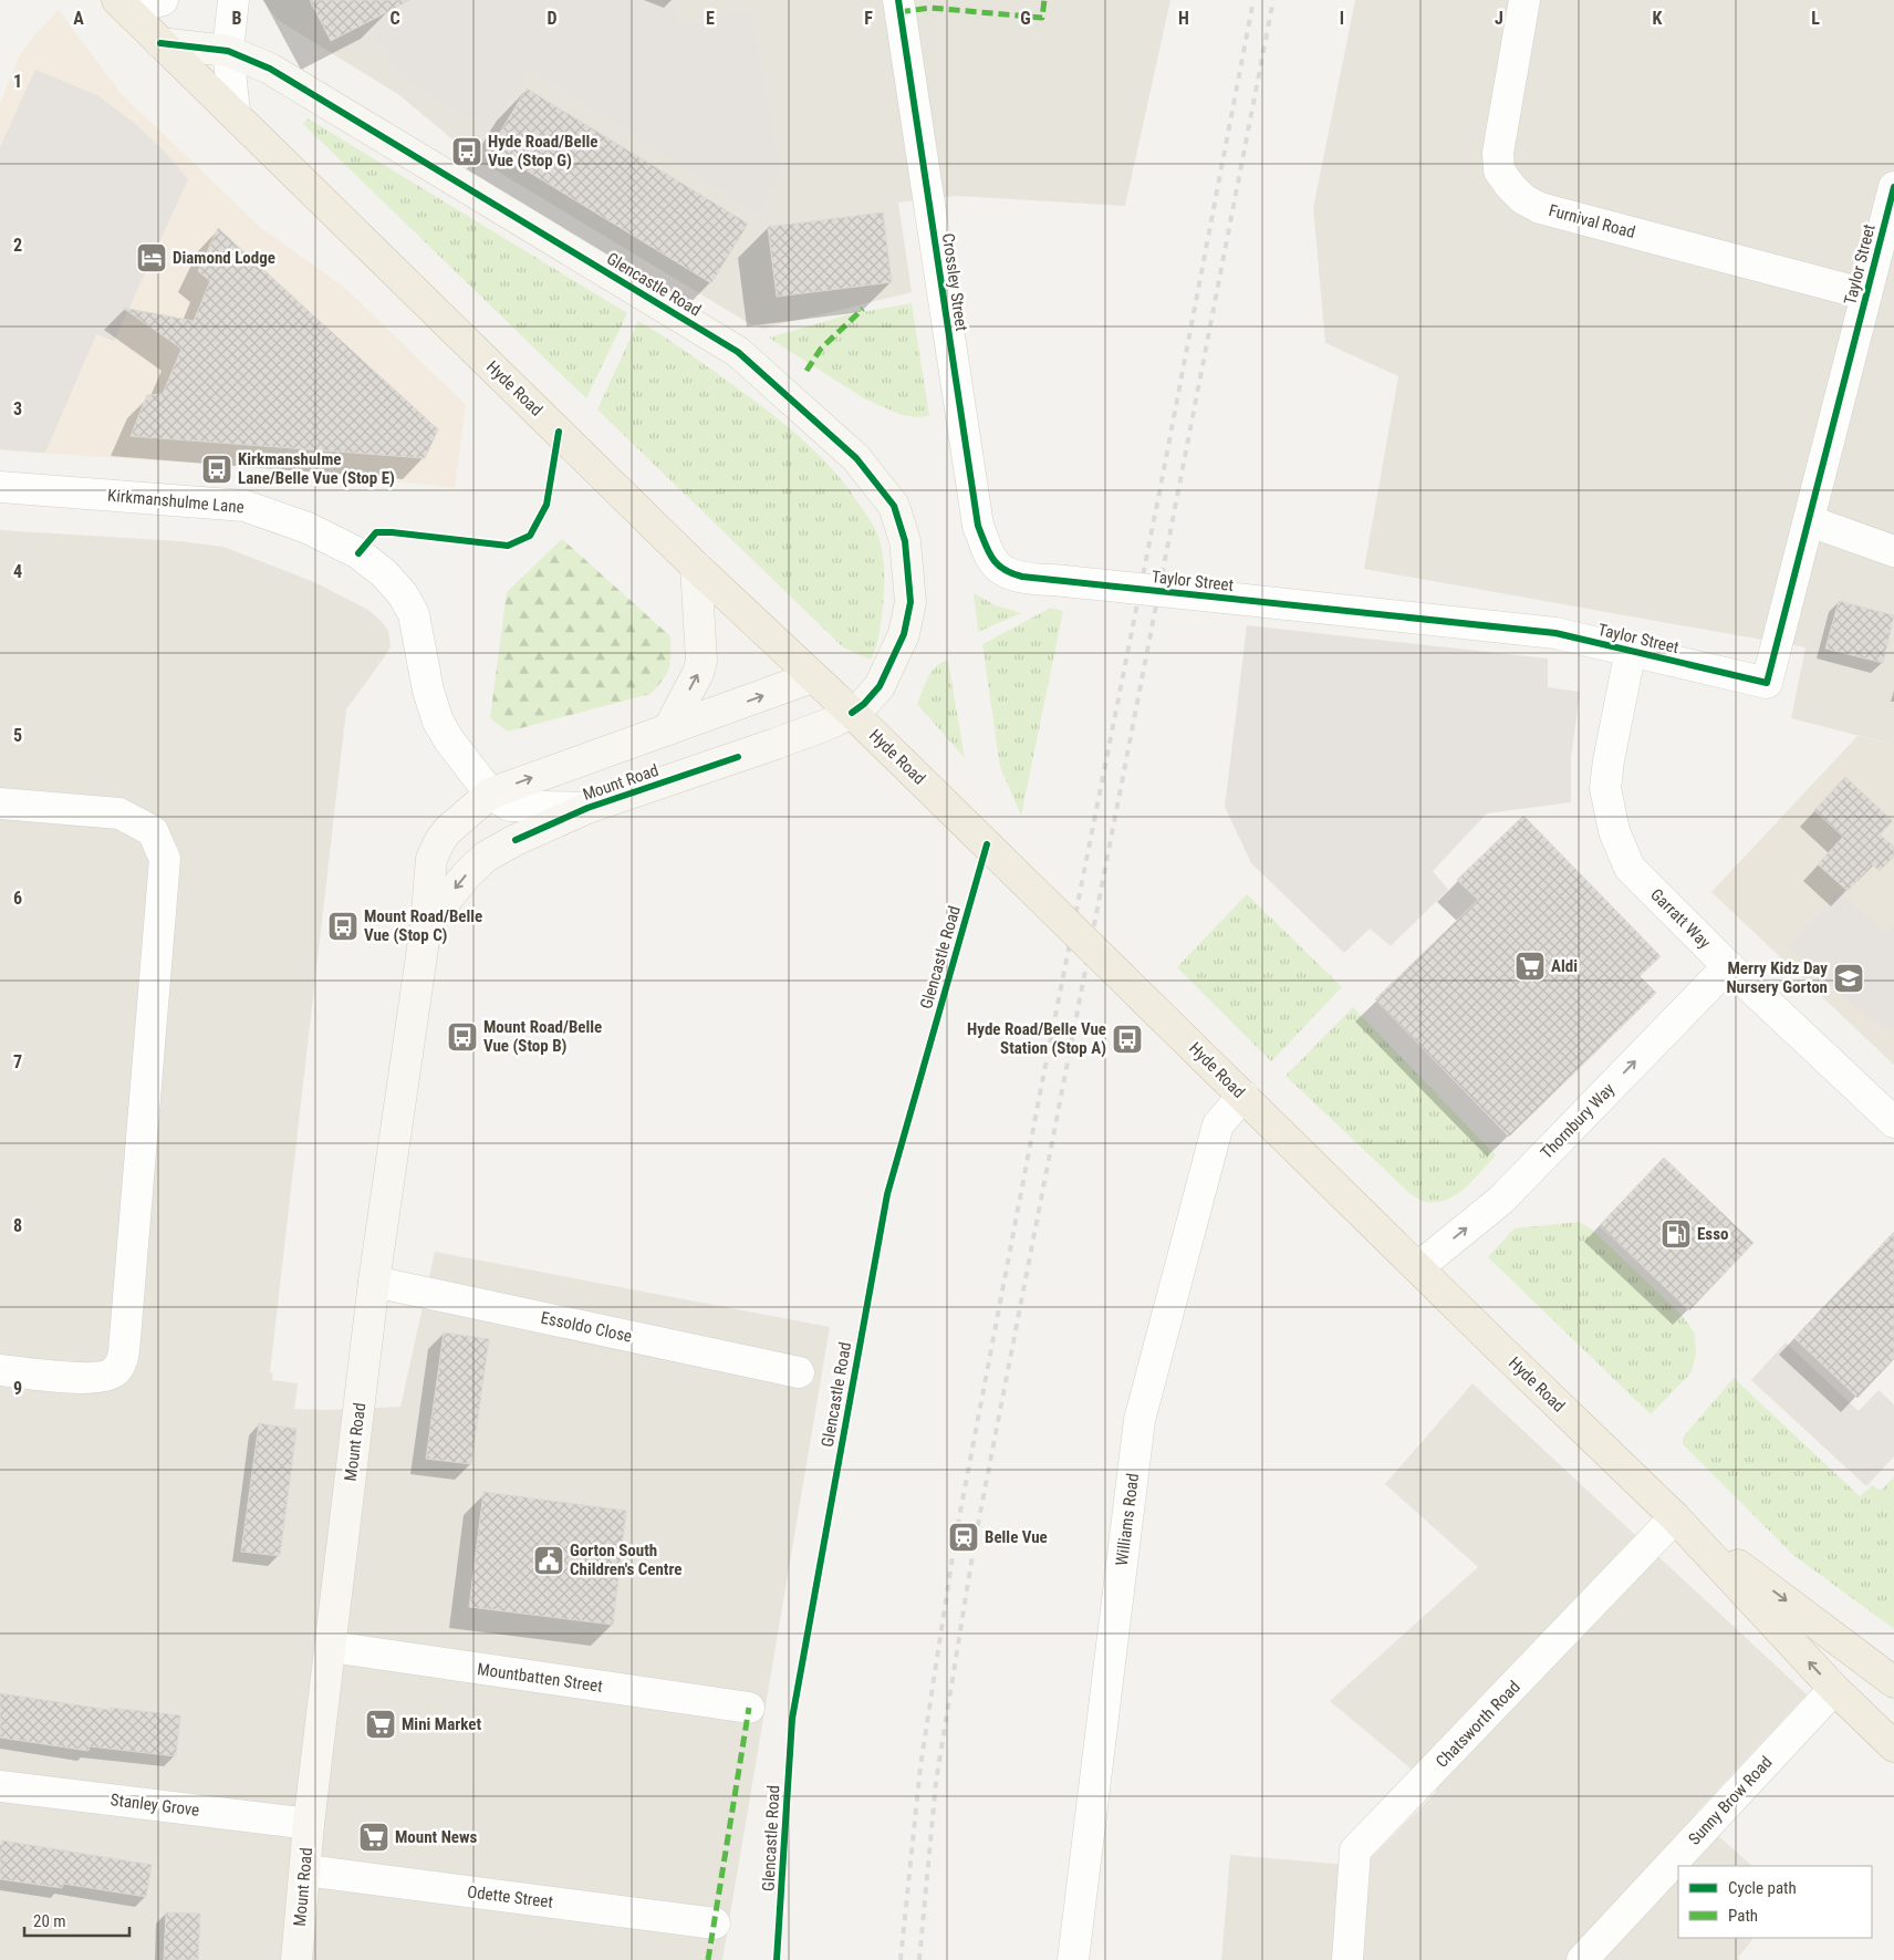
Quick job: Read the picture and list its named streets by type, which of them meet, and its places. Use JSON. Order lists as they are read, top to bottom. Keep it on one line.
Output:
{"streets":{"highway":["Hyde Road"],"main road":["Glencastle Road","Mount Road"],"street":["Furnival Road","Taylor Street","Crossley Street","Kirkmanshulme Lane","Garratt Way","Thornbury Way","Essoldo Close","Williams Road","Mountbatten Street","Chatsworth Road","Sunny Brow Road","Stanley Grove","Odette Street"]},"crossings":[["Furnival Road","Taylor Street"],["Taylor Street","Crossley Street"],["Taylor Street","Garratt Way"],["Glencastle Road","Hyde Road"],["Glencastle Road","Mount Road"],["Hyde Road","Mount Road"],["Hyde Road","Thornbury Way"],["Hyde Road","Williams Road"],["Hyde Road","Chatsworth Road"],["Hyde Road","Sunny Brow Road"],["Kirkmanshulme Lane","Mount Road"],["Mount Road","Essoldo Close"],["Mount Road","Mountbatten Street"],["Mount Road","Stanley Grove"],["Mount Road","Odette Street"],["Garratt Way","Thornbury Way"]],"one_way":["Thornbury Way"],"places":{"bus stop":["Hyde Road/Belle Vue (Stop G)","Kirkmanshulme Lane/Belle Vue (Stop E)","Mount Road/Belle Vue (Stop C)","Mount Road/Belle Vue (Stop B)","Hyde Road/Belle Vue Station (Stop A)"],"hotel":["Diamond Lodge"],"supermarket":["Aldi","Mini Market","Mount News"],"school or university":["Merry Kidz Day Nursery Gorton"],"fuel station":["Esso"],"station":["Belle Vue"],"public building":["Gorton South Children's Centre"]},"legend":["Cycle path","Path"],"scale_bar":"20 m","grid":{"columns":["A","B","C","D","E","F","G","H","I","J","K","L"],"rows":["1","2","3","4","5","6","7","8","9"]}}
